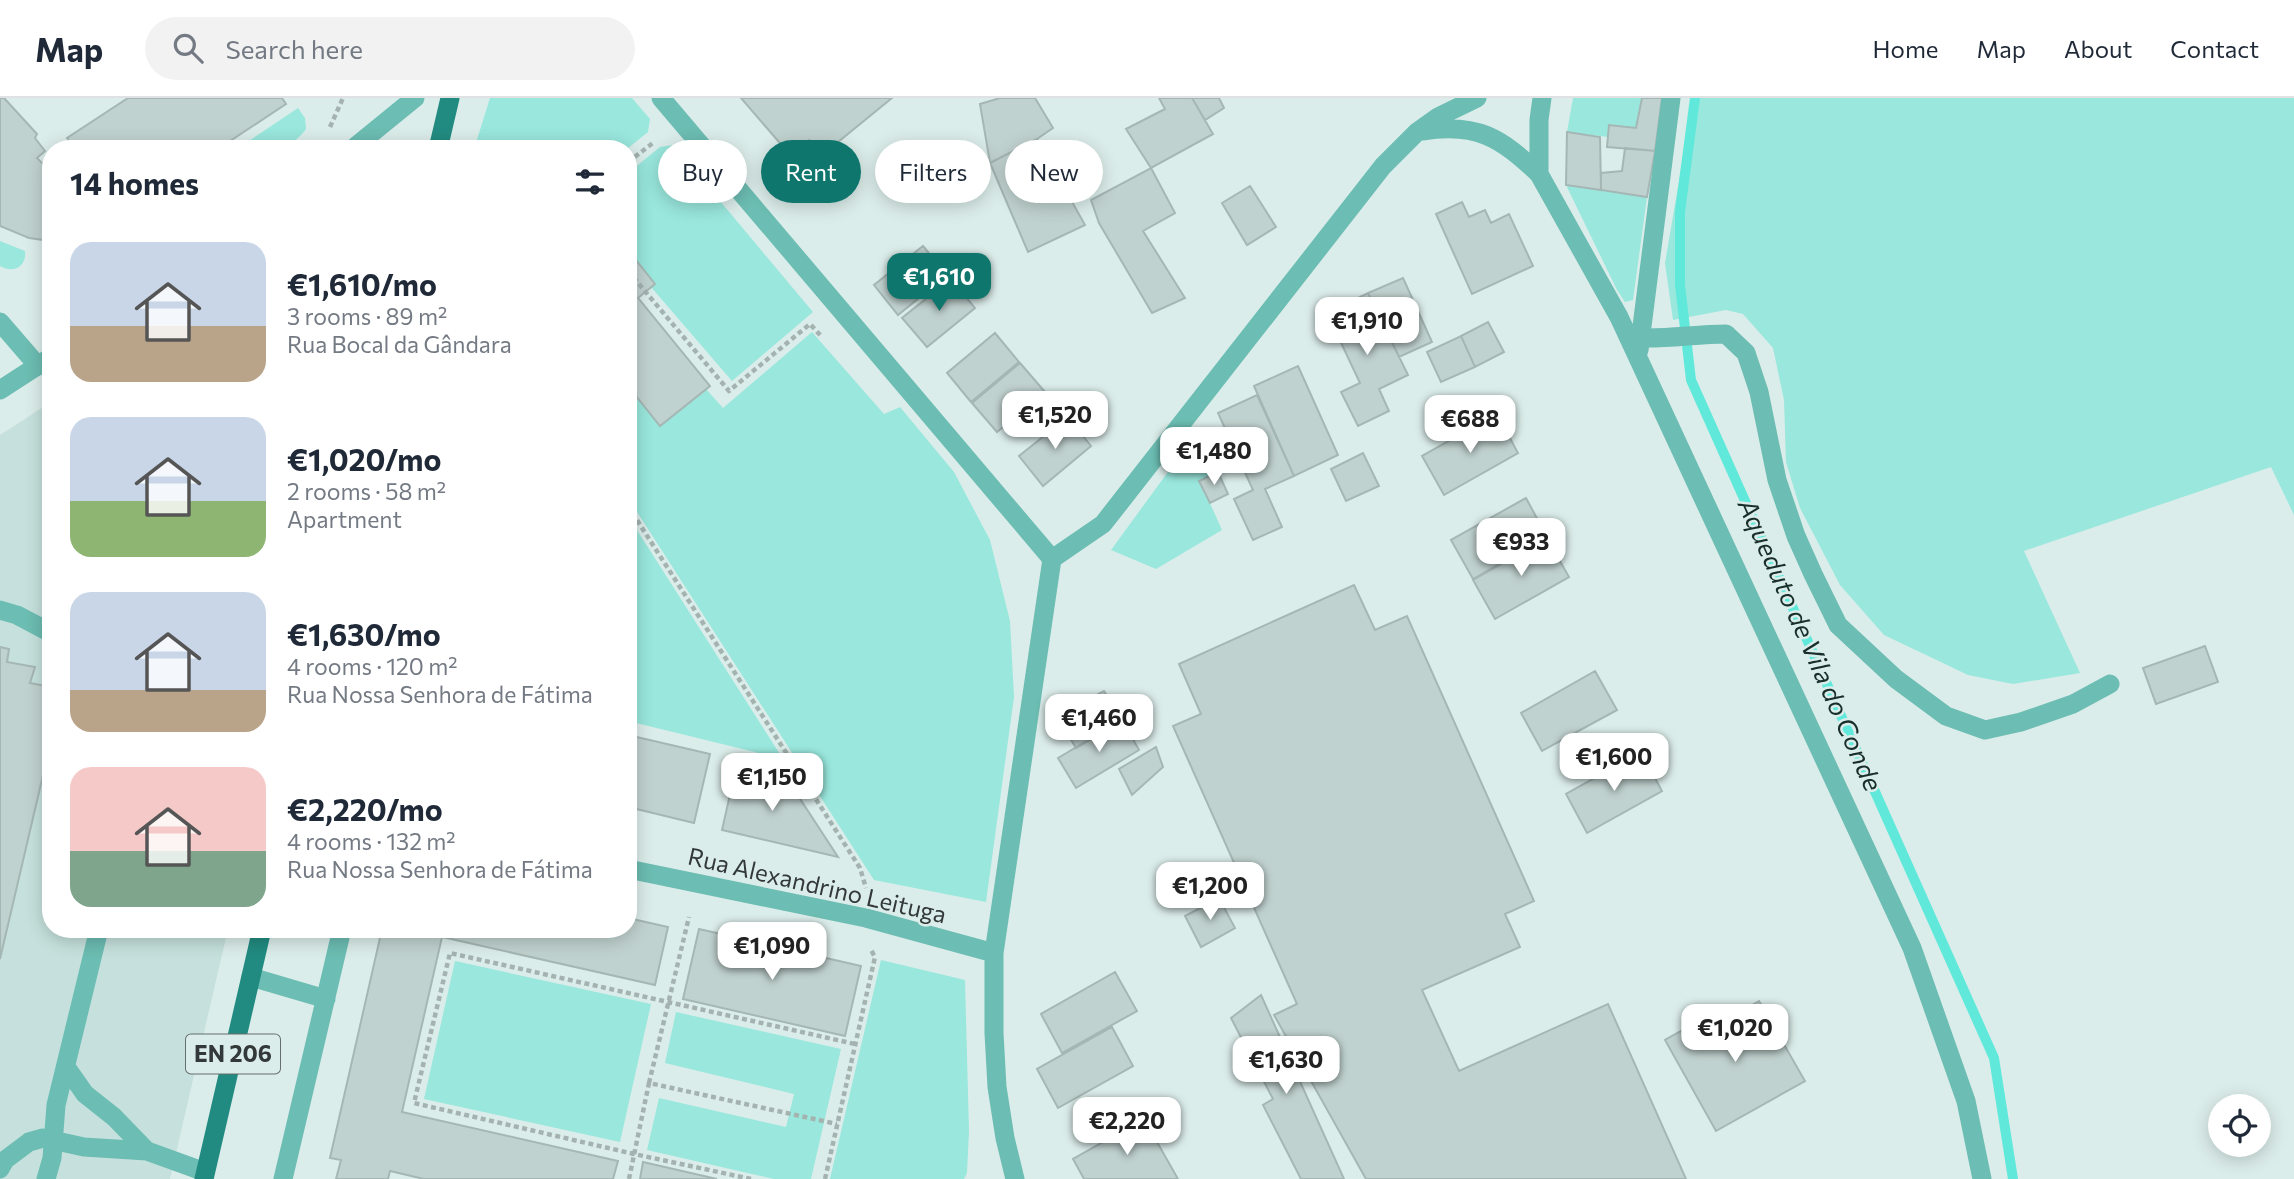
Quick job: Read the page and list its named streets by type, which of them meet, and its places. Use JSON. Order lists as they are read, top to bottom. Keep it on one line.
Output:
{"streets":{"main road":["EN 206"],"street":["Rua Alexandrino Leituga"]},"water":["Aqueduto de Vila do Conde"],"page":{"header":"Map","search":"Search here","nav":["Home","Map","About","Contact"],"chip":["Buy","Rent","Filters","New"],"heading":"14 homes","list":[{"name":"€1,610/mo","note":"3 rooms · 89 m² · Rua Bocal da Gândara"},{"name":"€1,020/mo","note":"2 rooms · 58 m² · Apartment"},{"name":"€1,630/mo","note":"4 rooms · 120 m² · Rua Nossa Senhora de Fátima"},{"name":"€2,220/mo","note":"4 rooms · 132 m² · Rua Nossa Senhora de Fátima"}],"price":["€1,610","€1,910","€1,520","€688","€1,480","€933","€1,460","€1,600","€1,150","€1,200","€1,090","€1,020","€1,630","€2,220"]}}
